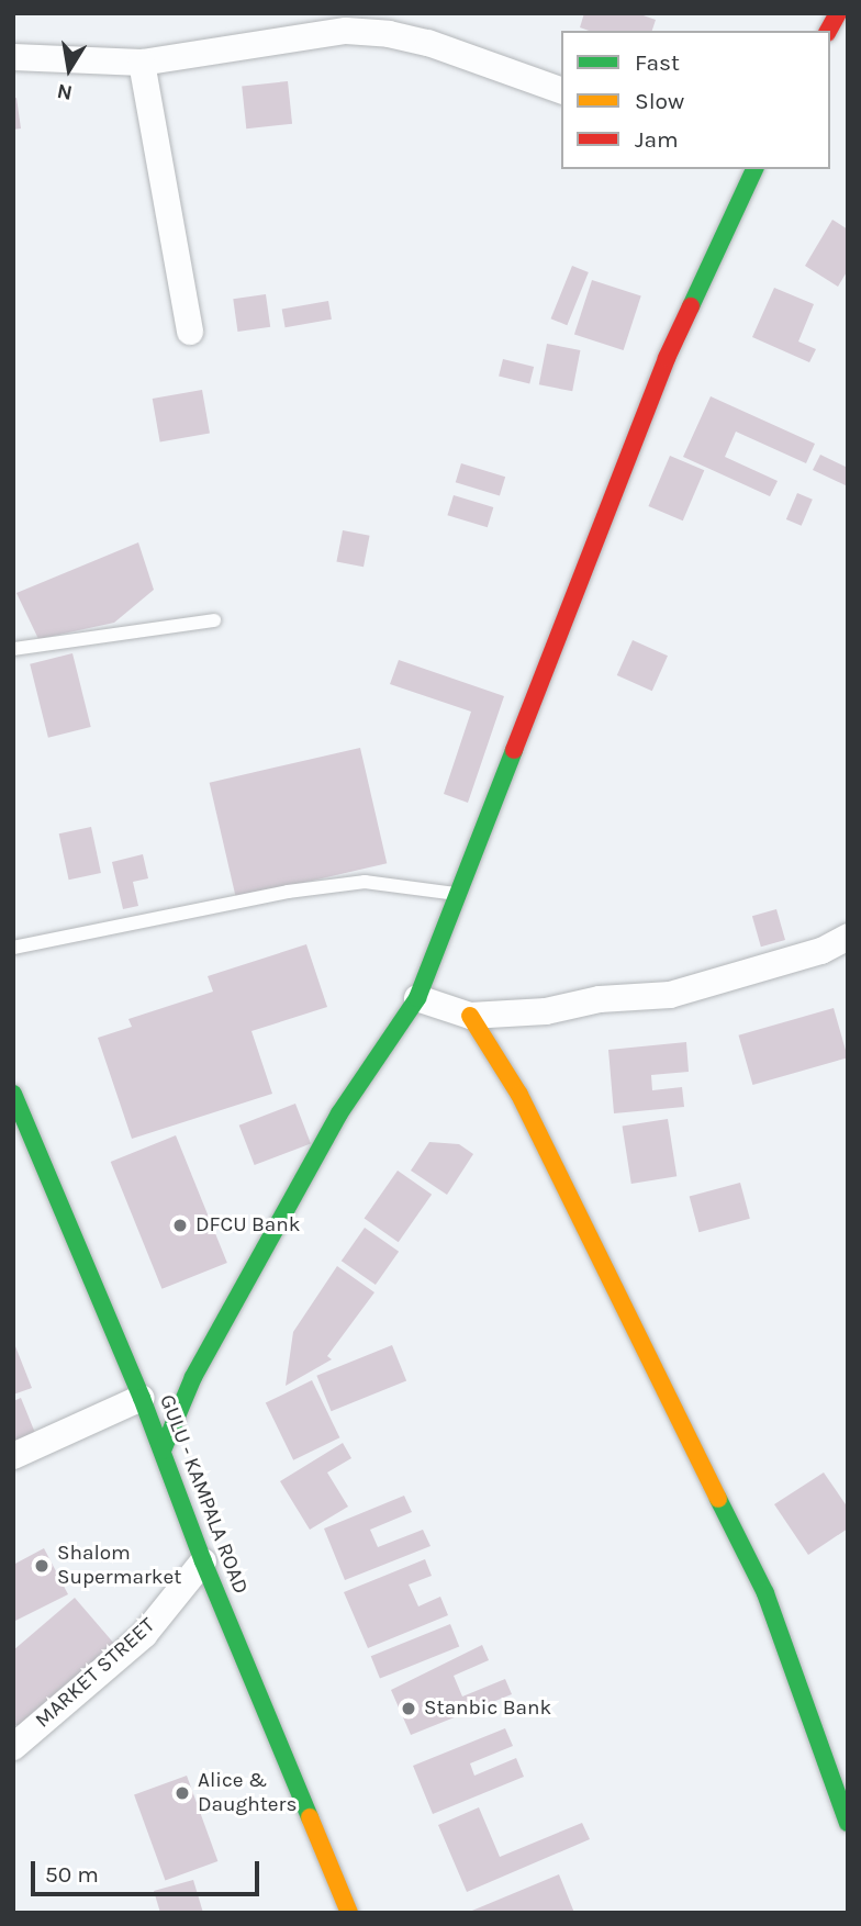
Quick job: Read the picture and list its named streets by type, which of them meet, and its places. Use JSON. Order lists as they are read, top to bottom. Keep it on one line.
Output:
{"streets":{"street":["GULU - KAMPALA ROAD","MARKET STREET"]},"crossings":[["GULU - KAMPALA ROAD","MARKET STREET"]],"places":["DFCU Bank","Shalom Supermarket","Stanbic Bank","Alice & Daughters"],"legend":["Fast","Slow","Jam"],"scale_bar":"50 m","north":"bottom"}
